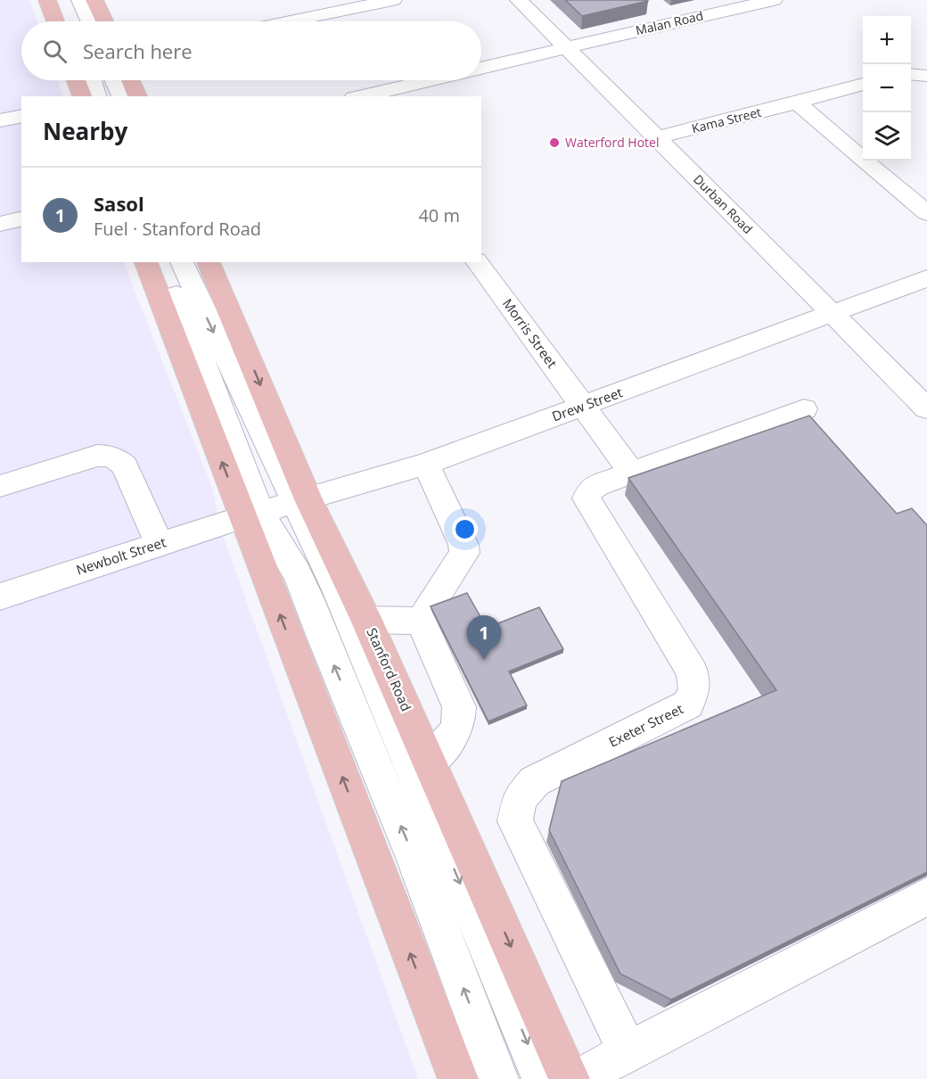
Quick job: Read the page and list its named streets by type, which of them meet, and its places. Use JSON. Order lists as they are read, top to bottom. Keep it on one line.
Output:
{"streets":{"main road":["Stanford Road"],"street":["Malan Road","Kama Street","Durban Road","Morris Street","Drew Street","Newbolt Street","Exeter Street"]},"crossings":[["Malan Road","Durban Road"],["Kama Street","Durban Road"],["Durban Road","Drew Street"],["Morris Street","Drew Street"],["Morris Street","Exeter Street"],["Drew Street","Newbolt Street"],["Drew Street","Stanford Road"]],"places":["Waterford Hotel"],"page":{"map_buttons":["+","−"],"search":"Search here","heading":"Nearby","list":[{"mark":"1","name":"Sasol","note":"Fuel · Stanford Road","value":"40 m"}],"pins":"1"}}
